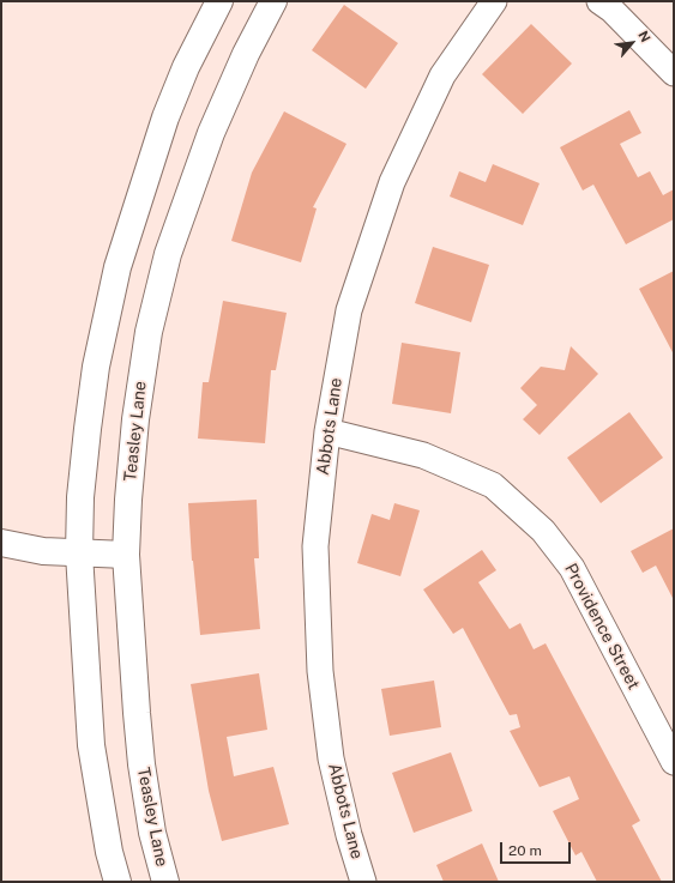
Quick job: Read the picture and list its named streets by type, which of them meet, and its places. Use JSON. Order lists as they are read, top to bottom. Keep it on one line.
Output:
{"streets":{"main road":["Teasley Lane"],"street":["Abbots Lane","Providence Street"]},"crossings":[["Abbots Lane","Providence Street"]],"scale_bar":"20 m","north":"top right"}
